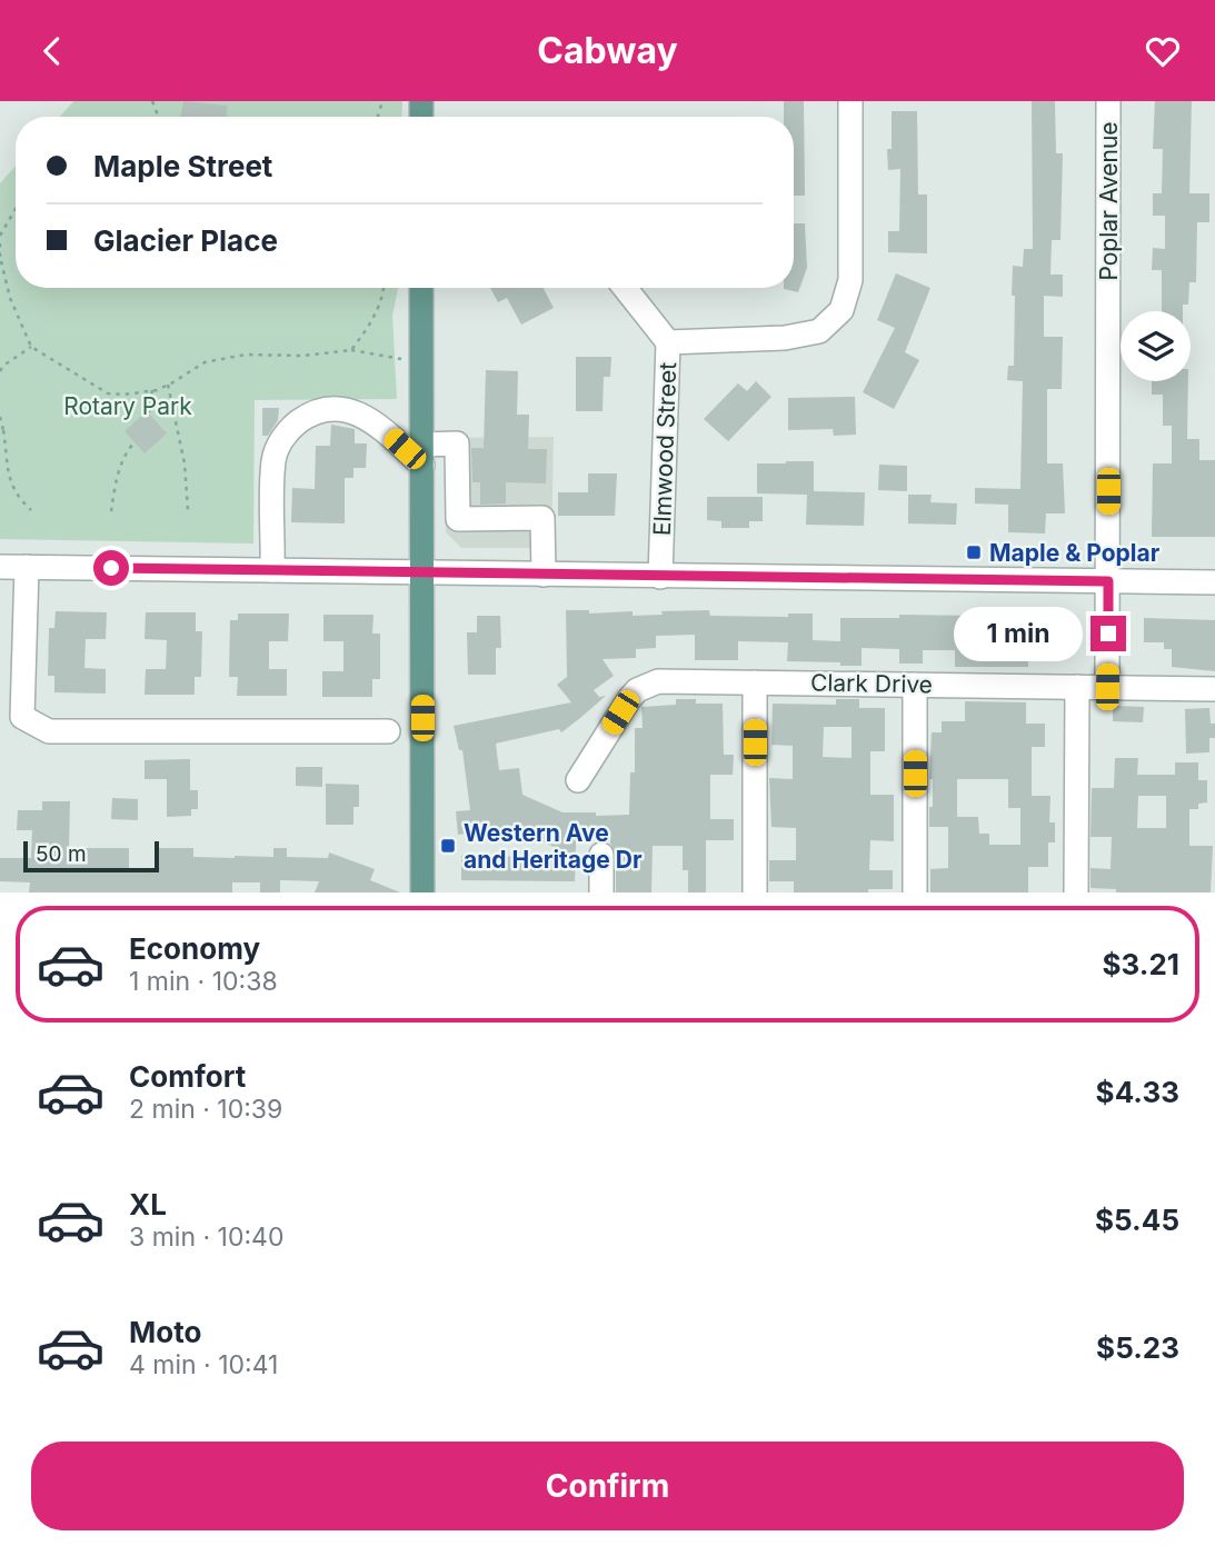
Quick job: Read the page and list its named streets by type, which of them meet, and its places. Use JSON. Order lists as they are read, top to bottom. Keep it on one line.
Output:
{"streets":{"street":["Poplar Avenue","Elmwood Street","Clark Drive"]},"crossings":[["Poplar Avenue","Clark Drive"]],"parks":["Rotary Park"],"places":{"transit":["Maple & Poplar","Western Ave and Heritage Dr"]},"scale_bar":"50 m","page":{"header":"Cabway","banner":["Maple Street","Glacier Place"],"bubble":"1 min","scale":"50 m","list":[{"name":"Economy","note":"1 min · 10:38","value":"$3.21"},{"name":"Comfort","note":"2 min · 10:39","value":"$4.33"},{"name":"XL","note":"3 min · 10:40","value":"$5.45"},{"name":"Moto","note":"4 min · 10:41","value":"$5.23"}],"buttons":"Confirm"}}
